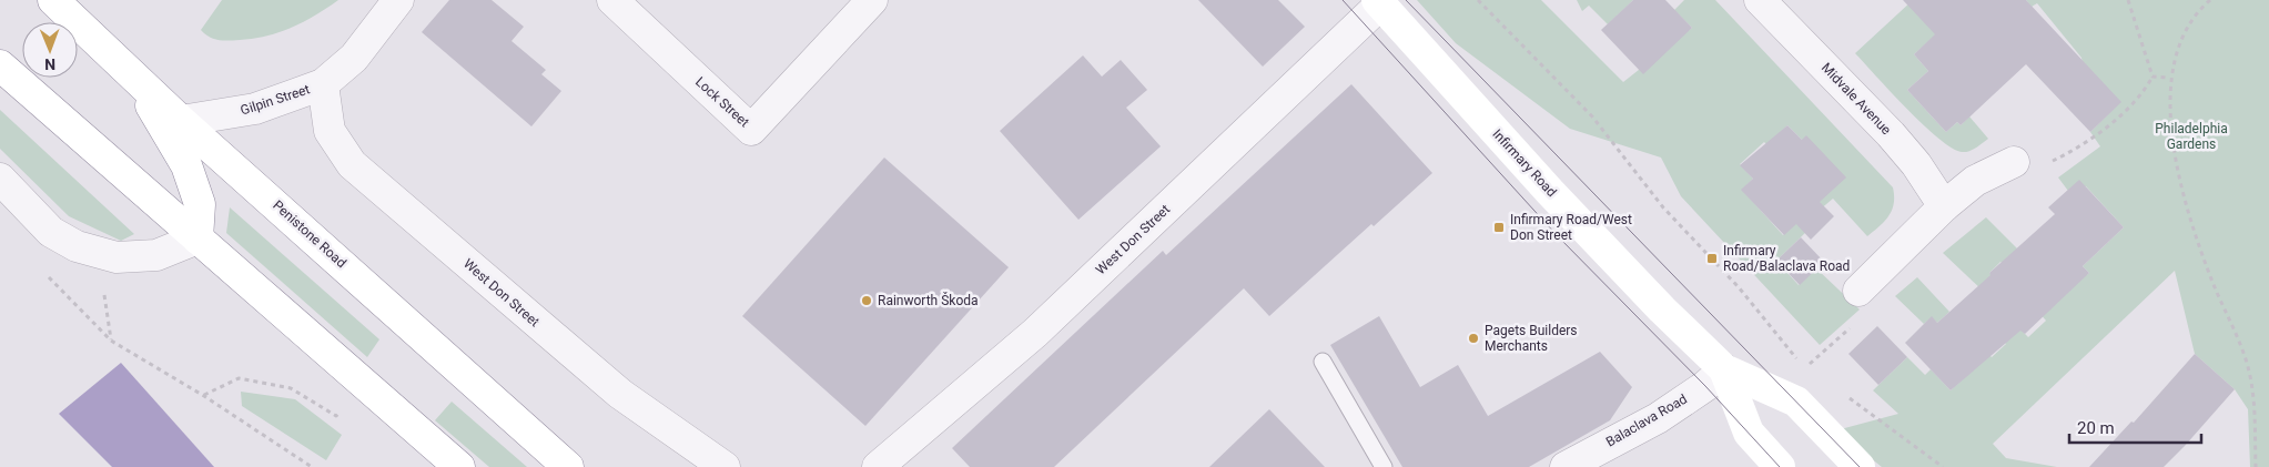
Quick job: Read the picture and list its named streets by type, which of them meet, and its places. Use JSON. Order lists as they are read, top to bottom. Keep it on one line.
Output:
{"streets":{"main road":["Infirmary Road","Penistone Road"],"street":["Midvale Avenue","Gilpin Street","Lock Street","West Don Street","Balaclava Road"]},"crossings":[["Gilpin Street","Penistone Road"],["Gilpin Street","West Don Street"],["Infirmary Road","West Don Street"],["Infirmary Road","Balaclava Road"]],"parks":["Philadelphia Gardens"],"places":{"transit":["Infirmary Road/West Don Street","Infirmary Road/Balaclava Road"],"other":["Rainworth Škoda","Pagets Builders Merchants"]},"scale_bar":"20 m","north":"bottom"}
